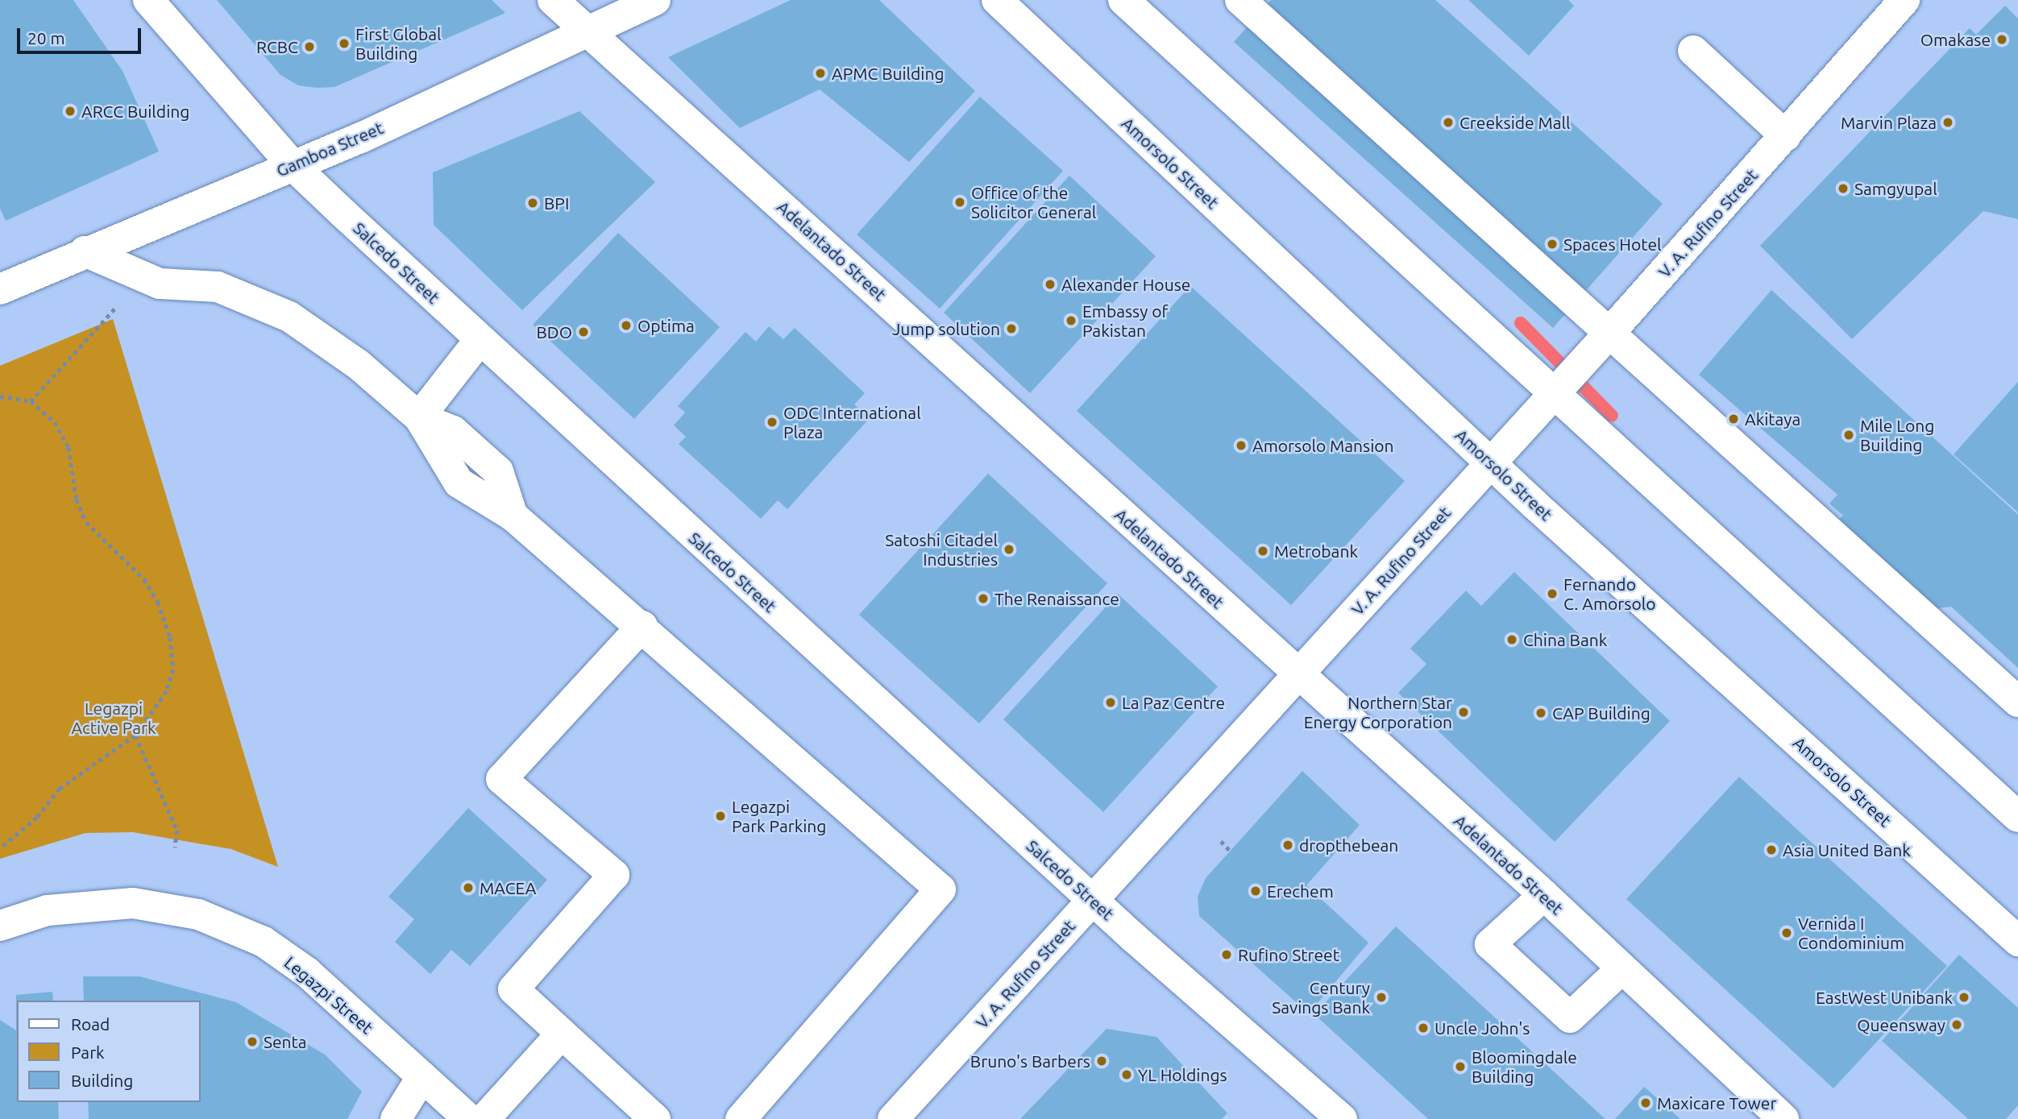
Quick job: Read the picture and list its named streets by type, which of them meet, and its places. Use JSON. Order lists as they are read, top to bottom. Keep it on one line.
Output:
{"streets":{"street":["Gamboa Street","Amorsolo Street","V. A. Rufino Street","Adelantado Street","Salcedo Street","Legazpi Street"]},"crossings":[["Gamboa Street","Adelantado Street"],["Gamboa Street","Salcedo Street"],["Amorsolo Street","V. A. Rufino Street"],["V. A. Rufino Street","Adelantado Street"],["V. A. Rufino Street","Salcedo Street"]],"parks":["Legazpi Active Park"],"places":["Omakase","First Global Building","RCBC","APMC Building","ARCC Building","Creekside Mall","Marvin Plaza","Samgyupal","Office of the Solicitor General","BPI","Spaces Hotel","Alexander House","Embassy of Pakistan","Optima","Jump solution","BDO","Akitaya","ODC International Plaza","Mile Long Building","Amorsolo Mansion","Satoshi Citadel Industries","Metrobank","Fernando C. Amorsolo","The Renaissance","China Bank","La Paz Centre","Northern Star Energy Corporation","CAP Building","Legazpi Park Parking","dropthebean","Asia United Bank","MACEA","Erechem","Vernida I Condominium","Rufino Street","Century Savings Bank","EastWest Unibank","Queensway","Uncle John's","Senta","Bruno's Barbers","Bloomingdale Building","YL Holdings","Maxicare Tower"],"legend":["Road","Park","Building"],"scale_bar":"20 m"}
